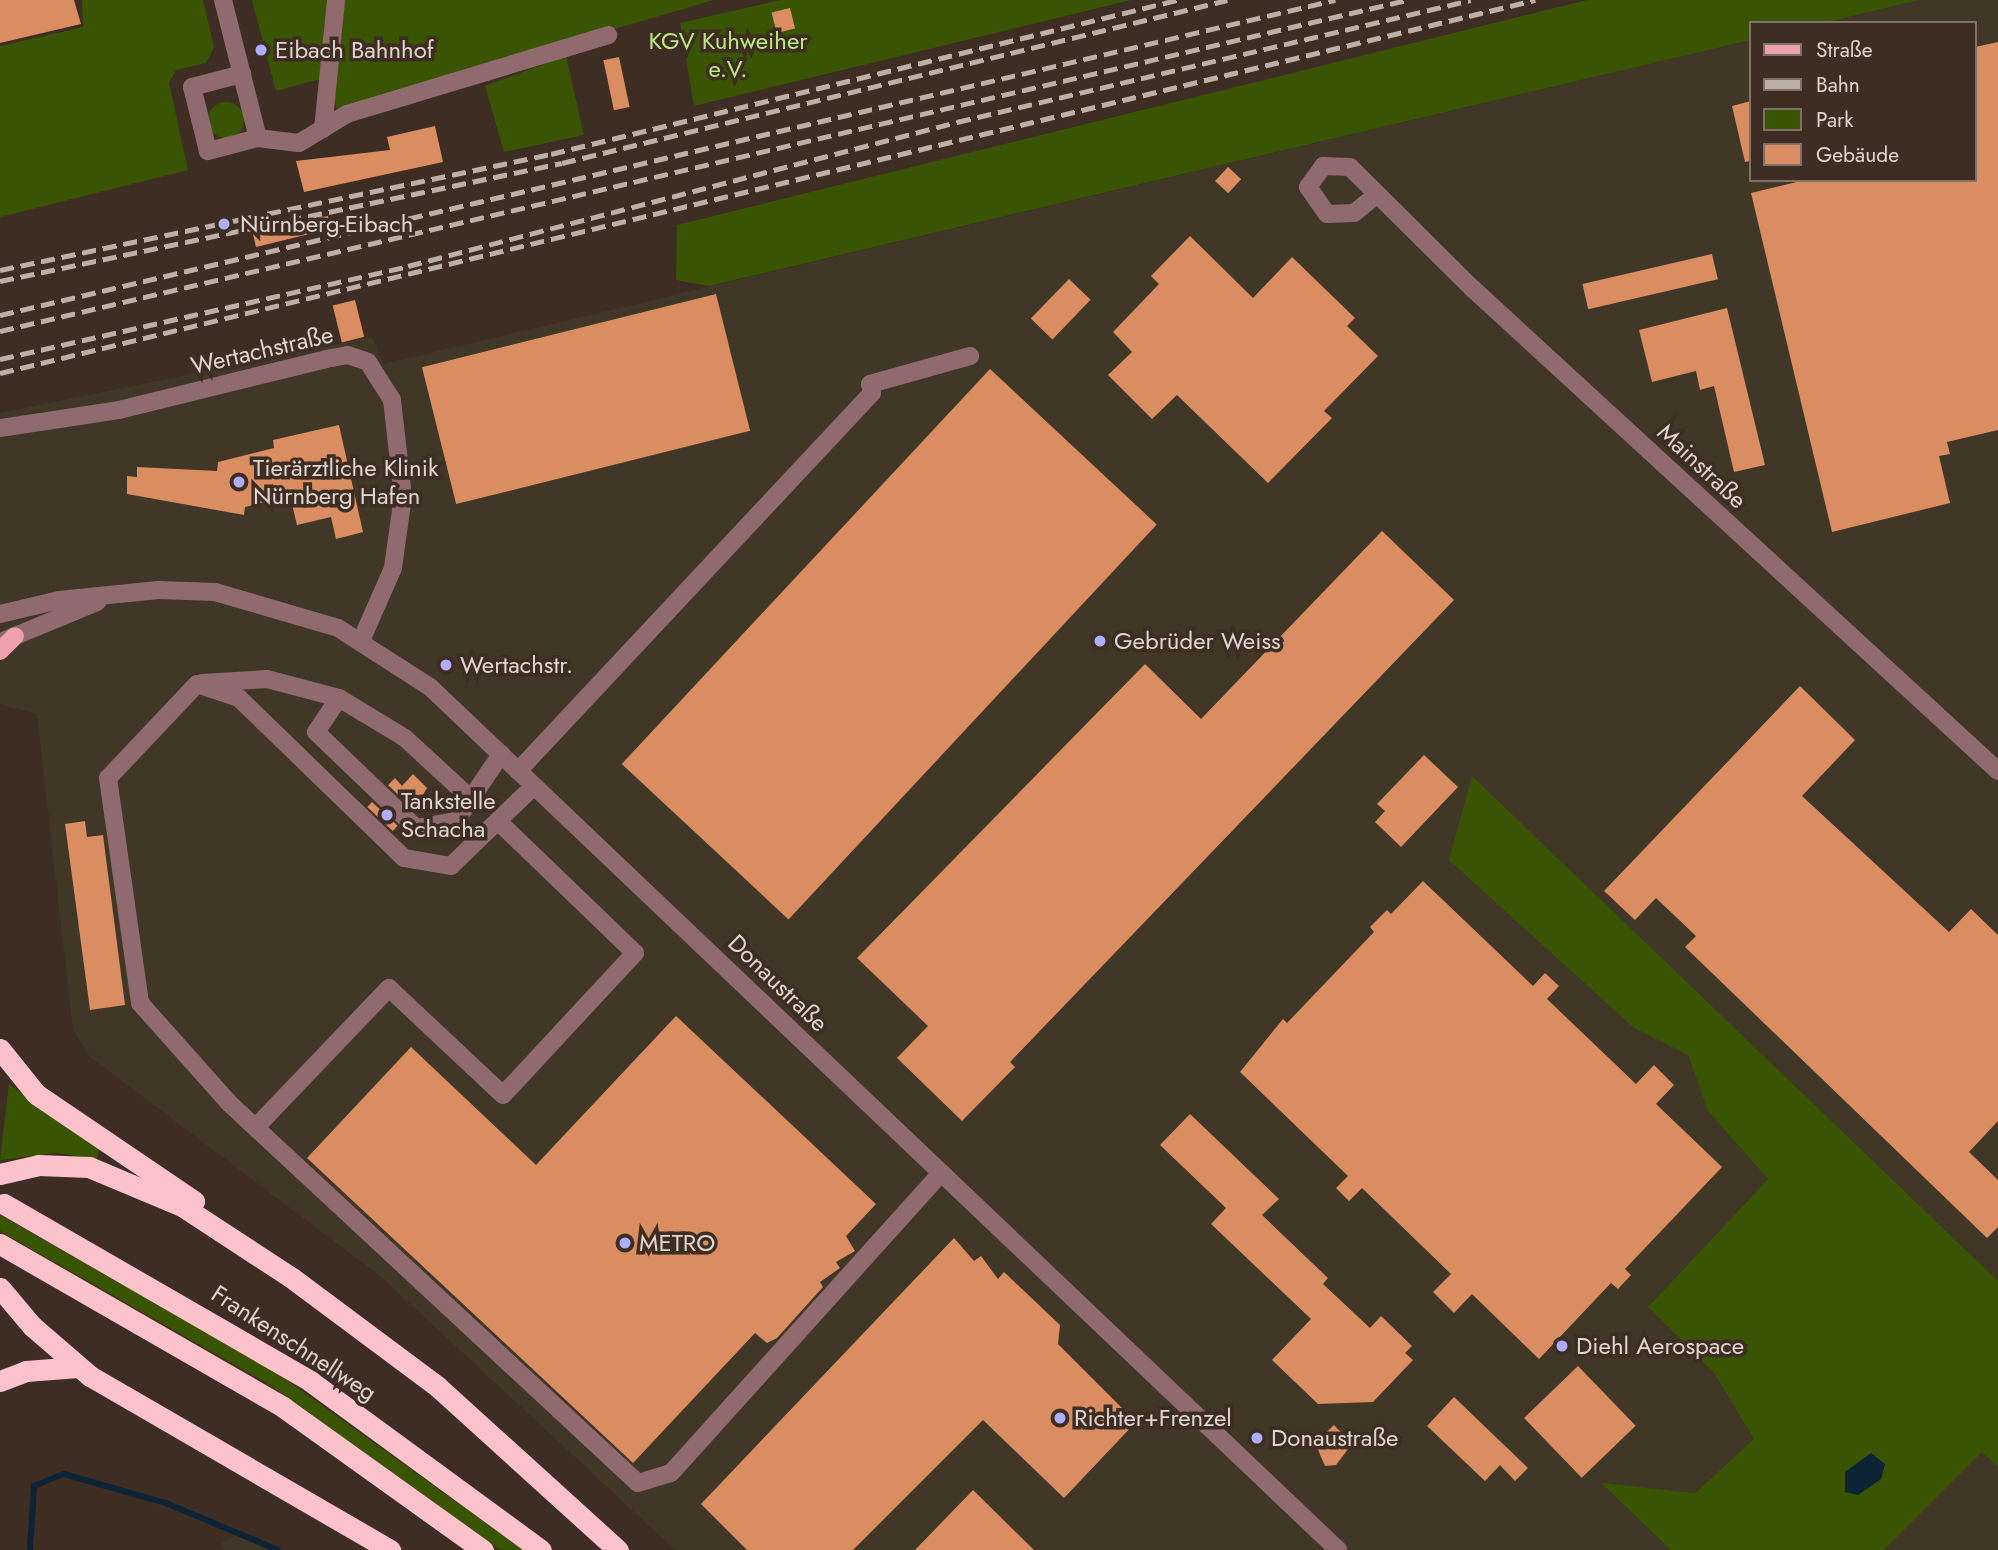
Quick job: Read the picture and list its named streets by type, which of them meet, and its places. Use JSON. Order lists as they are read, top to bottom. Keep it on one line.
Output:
{"streets":{"highway":["Frankenschnellweg"],"street":["Wertachstraße","Mainstraße","Donaustraße"]},"crossings":[["Wertachstraße","Donaustraße"]],"parks":["KGV Kuhweiher e.V."],"places":["Eibach Bahnhof","Nürnberg-Eibach","Tierärztliche Klinik Nürnberg Hafen","Gebrüder Weiss","Wertachstr.","Tankstelle Schacha","METRO","Diehl Aerospace","Richter+Frenzel","Donaustraße"],"legend":["Straße","Bahn","Park","Gebäude"]}
